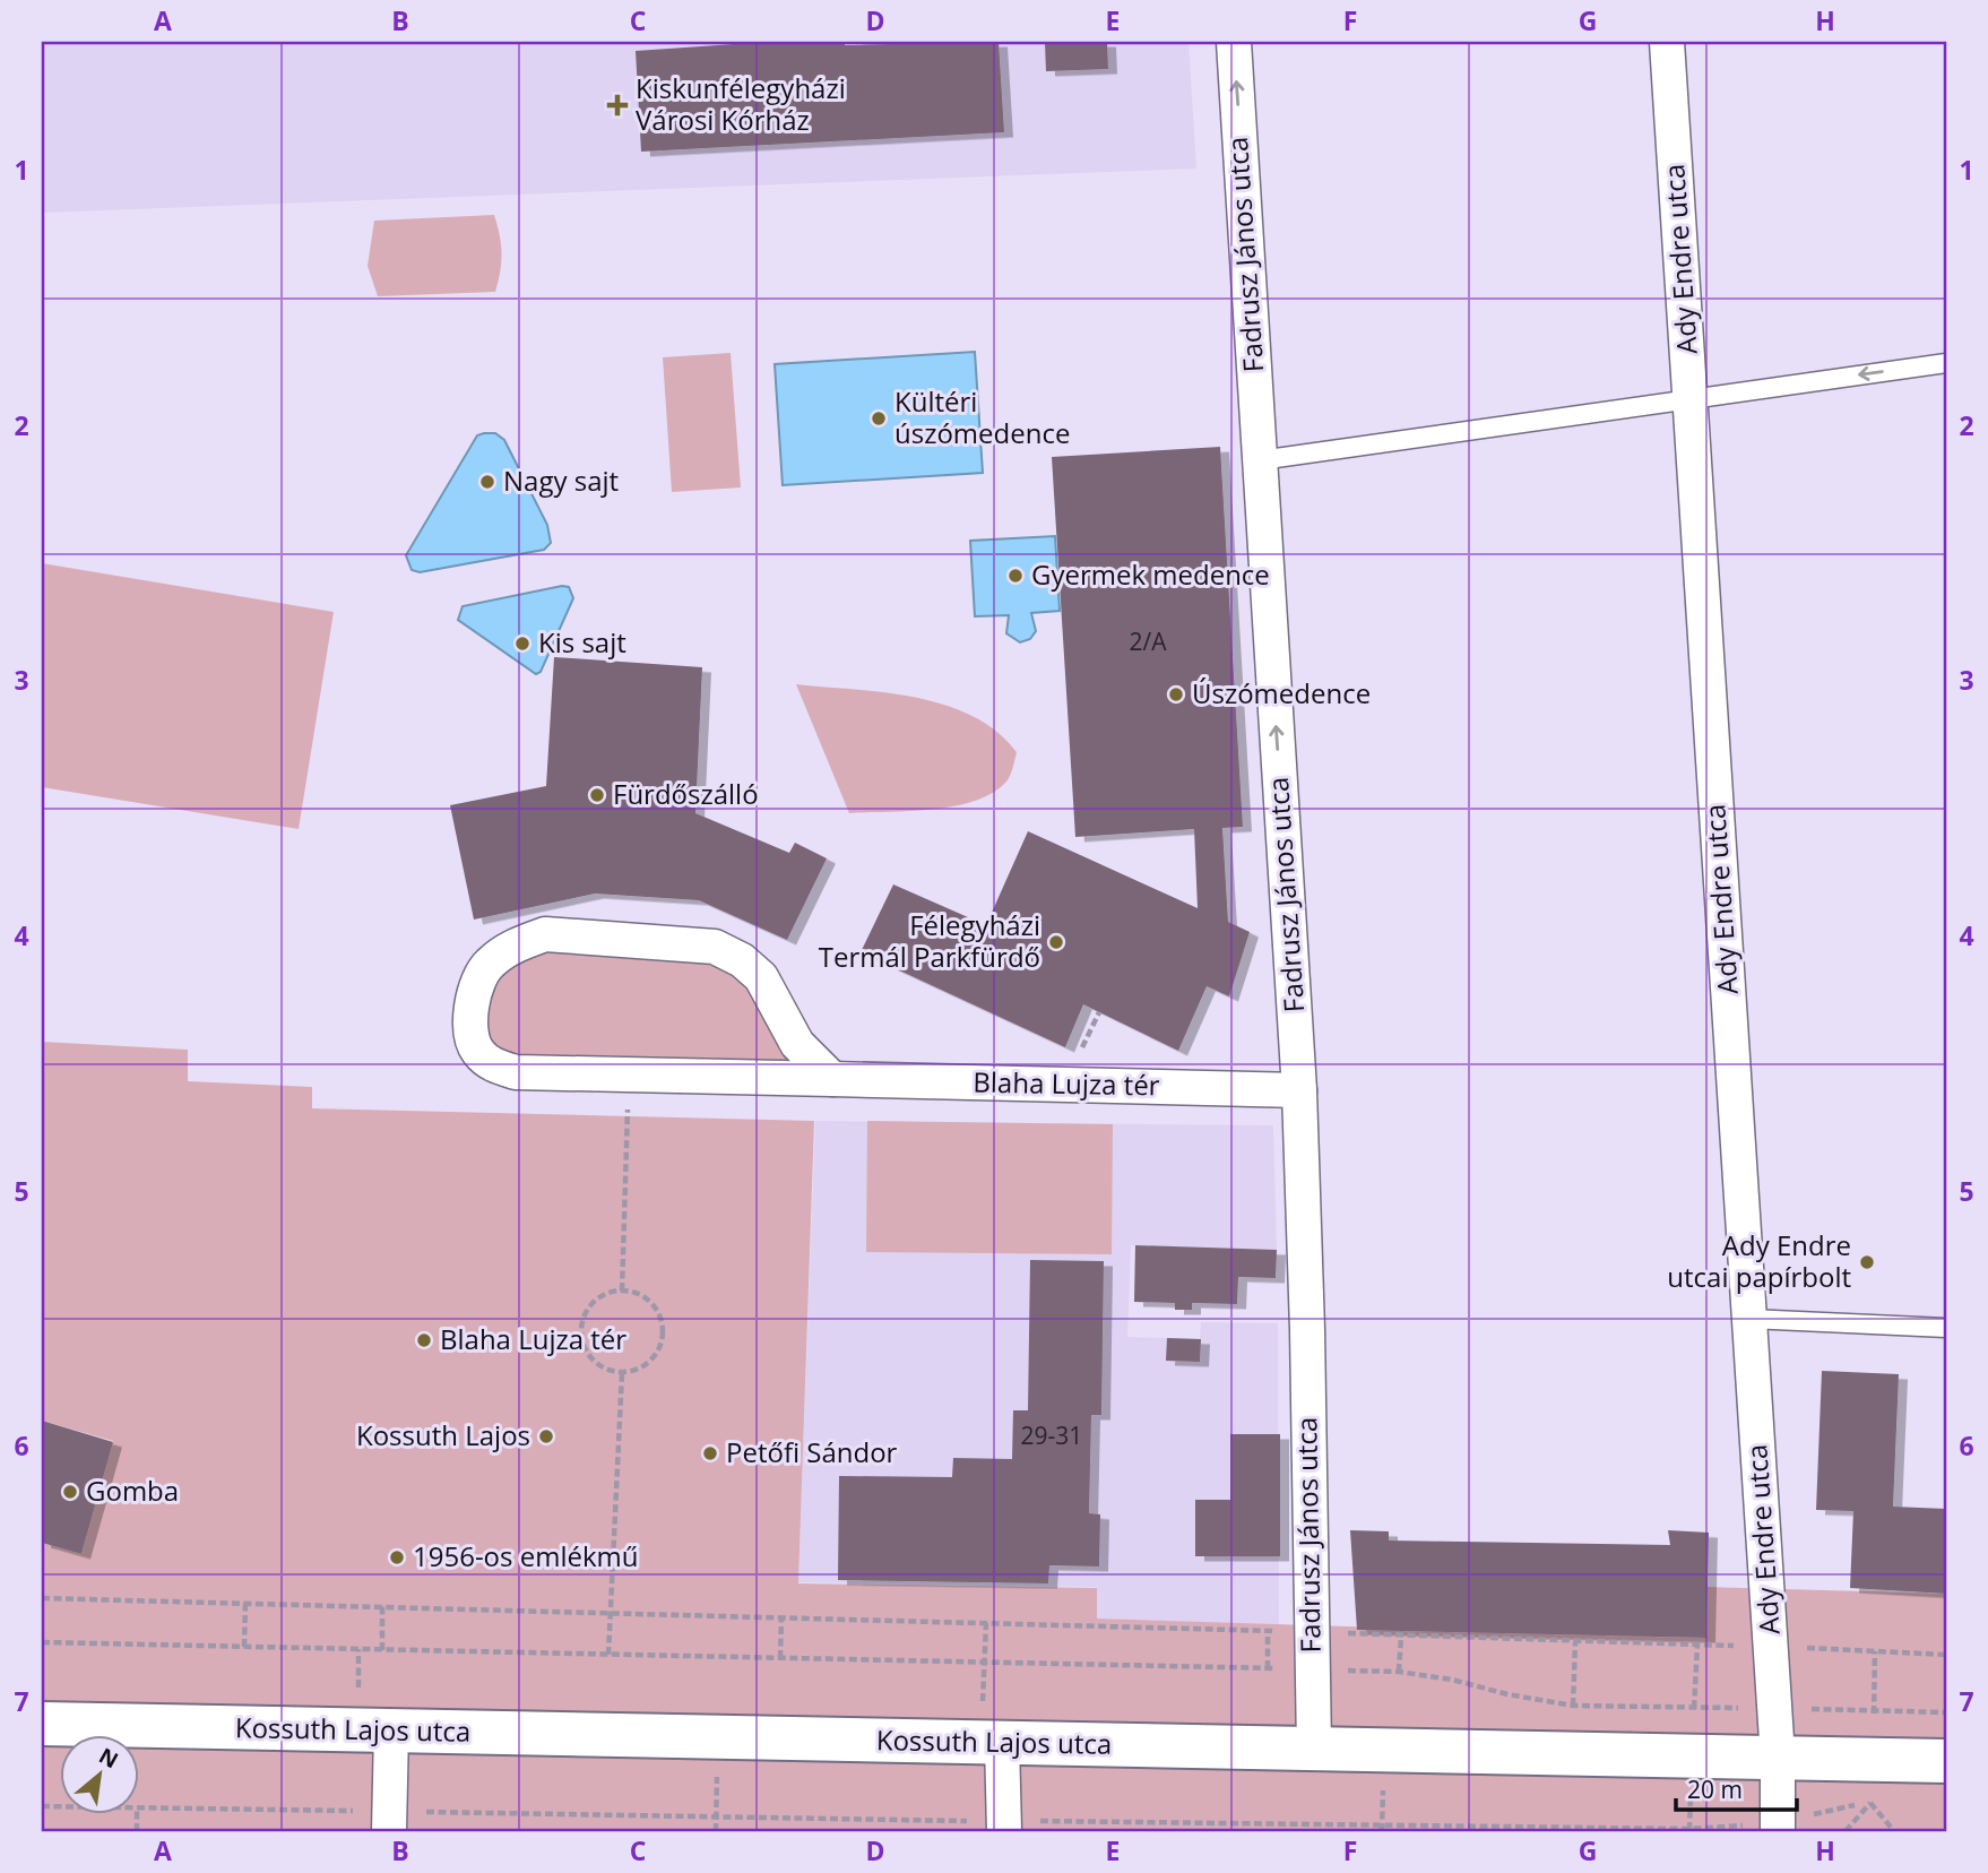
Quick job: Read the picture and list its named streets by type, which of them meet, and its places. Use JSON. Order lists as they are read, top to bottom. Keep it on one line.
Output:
{"streets":{"street":["Fadrusz János utca","Ady Endre utca","Blaha Lujza tér","Kossuth Lajos utca"]},"crossings":[["Fadrusz János utca","Blaha Lujza tér"],["Fadrusz János utca","Kossuth Lajos utca"],["Ady Endre utca","Kossuth Lajos utca"]],"one_way":["Fadrusz János utca"],"places":{"health":["Kiskunfélegyházi Városi Kórház"],"other":["Kültéri úszómedence","Nagy sajt","Gyermek medence","Kis sajt","Úszómedence","Fürdőszálló","Félegyházi Termál Parkfürdő","Ady Endre utcai papírbolt","Blaha Lujza tér","Kossuth Lajos","Petőfi Sándor","Gomba","1956-os emlékmű"]},"house_numbers":["2/A","29-31"],"scale_bar":"20 m","north":"top right","grid":{"columns":["A","B","C","D","E","F","G","H"],"rows":["1","2","3","4","5","6","7"]}}
